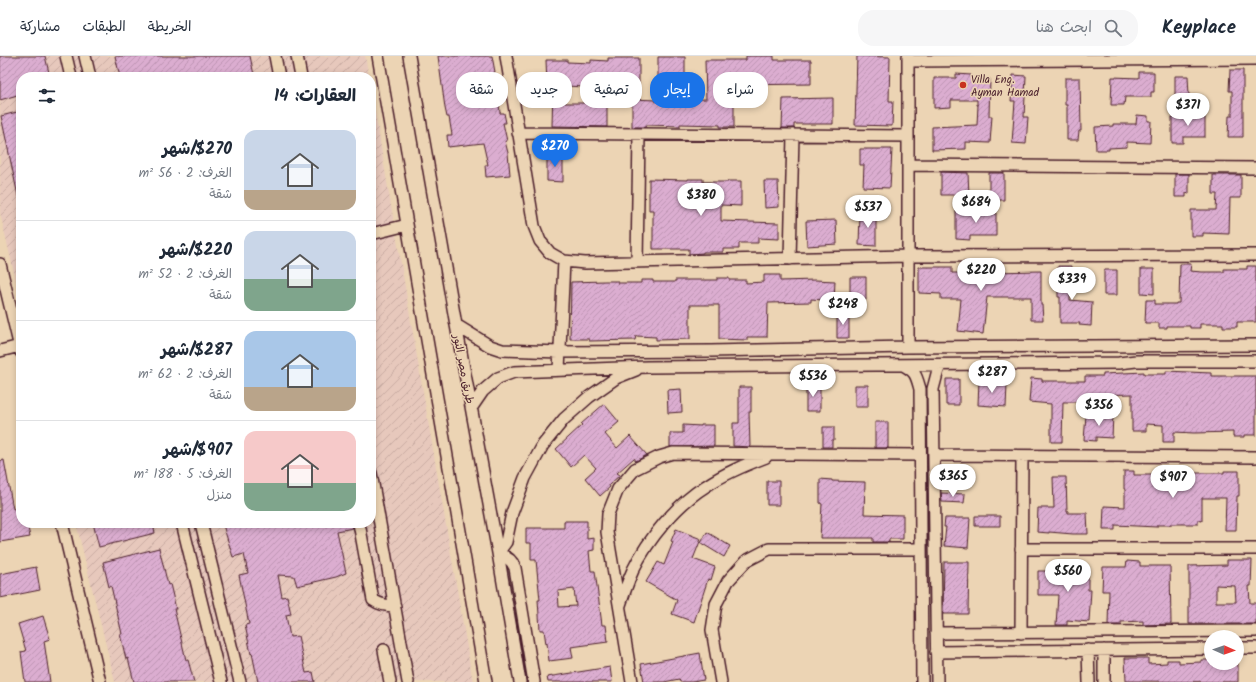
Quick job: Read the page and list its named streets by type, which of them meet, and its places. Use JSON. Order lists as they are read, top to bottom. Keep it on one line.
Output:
{"streets":{"street":["طريق مصر النور"]},"places":["Villa Eng. Ayman Hamad"],"north":"right","page":{"header":"Keyplace","search":"ابحث هنا","nav":["الخريطة","الطبقات","مشاركة"],"chip":["شراء","إيجار","تصفية","جديد","شقة"],"heading":"العقارات: 14","price":["$371","$270","$380","$684","$537","$220","$339","$248","$287","$536","$356","$365","$907","$560"],"list":[{"name":"$270/شهر","note":"الغرف: 2 · 56 m² · شقة"},{"name":"$220/شهر","note":"الغرف: 2 · 52 m² · شقة"},{"name":"$287/شهر","note":"الغرف: 2 · 62 m² · شقة"},{"name":"$907/شهر","note":"الغرف: 5 · 188 m² · منزل"}]}}
